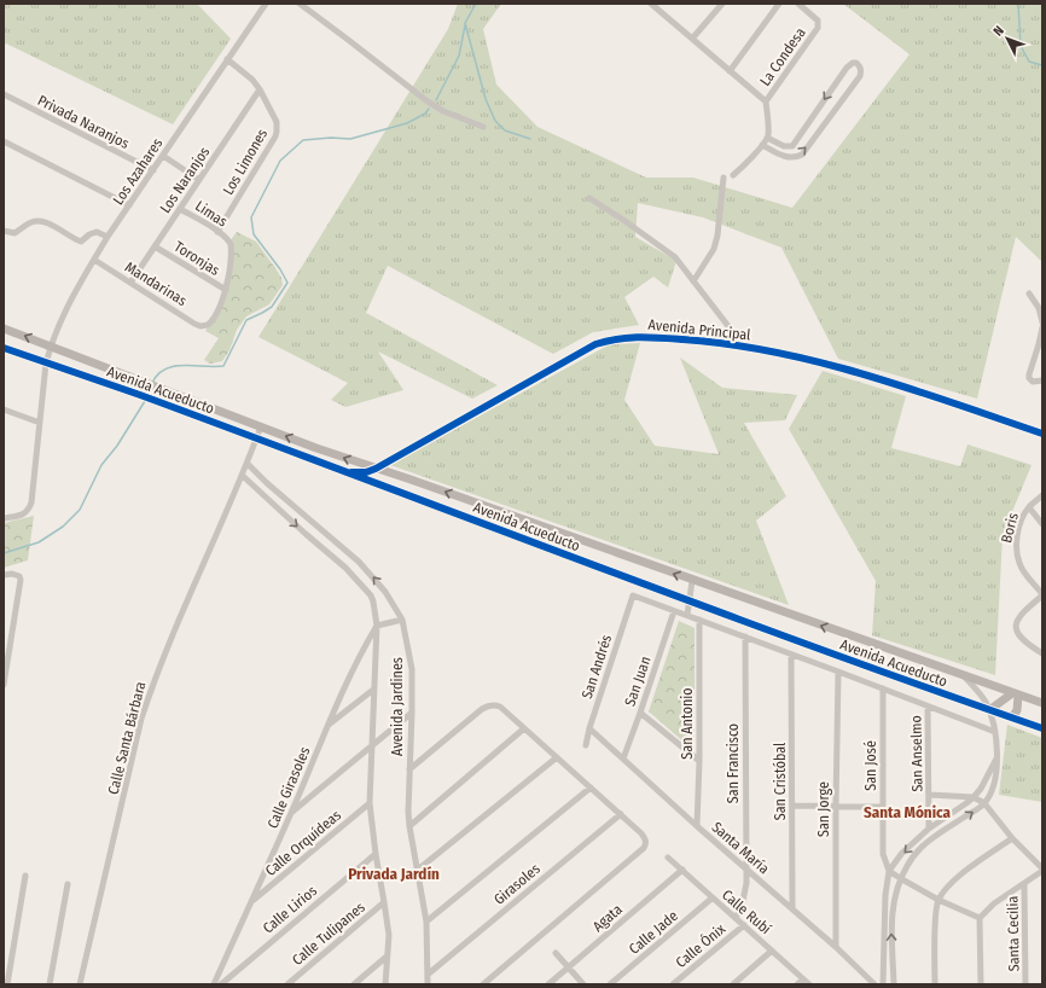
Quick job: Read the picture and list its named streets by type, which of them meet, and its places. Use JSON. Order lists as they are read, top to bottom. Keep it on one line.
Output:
{"streets":{"street":["La Condesa","Privada Naranjos","Los Limones","Los Azahares","Los Naranjos","Limas","Toronjas","Mandarinas","Avenida Principal","Avenida Acueducto","Boris","San Andrés","San Juan","Avenida Jardines","San Antonio","Calle Santa Bárbara","San Anselmo","San Francisco","San José","San Cristóbal","Calle Girasoles","San Jorge","Calle Orquídeas","Santa María","Girasoles","Calle Lirios","Calle Rubí","Agata","Calle Jade","Calle Tulipanes","Santa Cecilia","Calle Ónix"]},"crossings":[["Privada Naranjos","Los Azahares"],["Los Limones","Los Azahares"],["Los Limones","Los Naranjos"],["Los Limones","Limas"],["Los Azahares","Mandarinas"],["Los Azahares","Avenida Acueducto"],["Los Naranjos","Limas"],["Los Naranjos","Toronjas"],["Los Naranjos","Mandarinas"],["Limas","Toronjas"],["Limas","Mandarinas"],["Toronjas","Mandarinas"],["Avenida Principal","Avenida Acueducto"],["Avenida Acueducto","Calle Santa Bárbara"],["San Andrés","San Juan"],["San Andrés","Santa María"],["San Juan","Santa María"],["Avenida Jardines","Calle Santa Bárbara"],["Avenida Jardines","Calle Girasoles"],["Avenida Jardines","Calle Orquídeas"],["Avenida Jardines","Girasoles"],["Avenida Jardines","Calle Lirios"],["Avenida Jardines","Calle Tulipanes"],["San Antonio","Santa María"],["San Francisco","Santa María"],["San Francisco","Calle Rubí"],["San Cristóbal","Santa María"],["Calle Girasoles","Calle Orquídeas"],["San Jorge","Santa María"],["Calle Rubí","Agata"],["Calle Rubí","Calle Jade"],["Calle Rubí","Calle Ónix"]],"districts":["Santa Mónica","Privada Jardín"],"north":"top left"}
